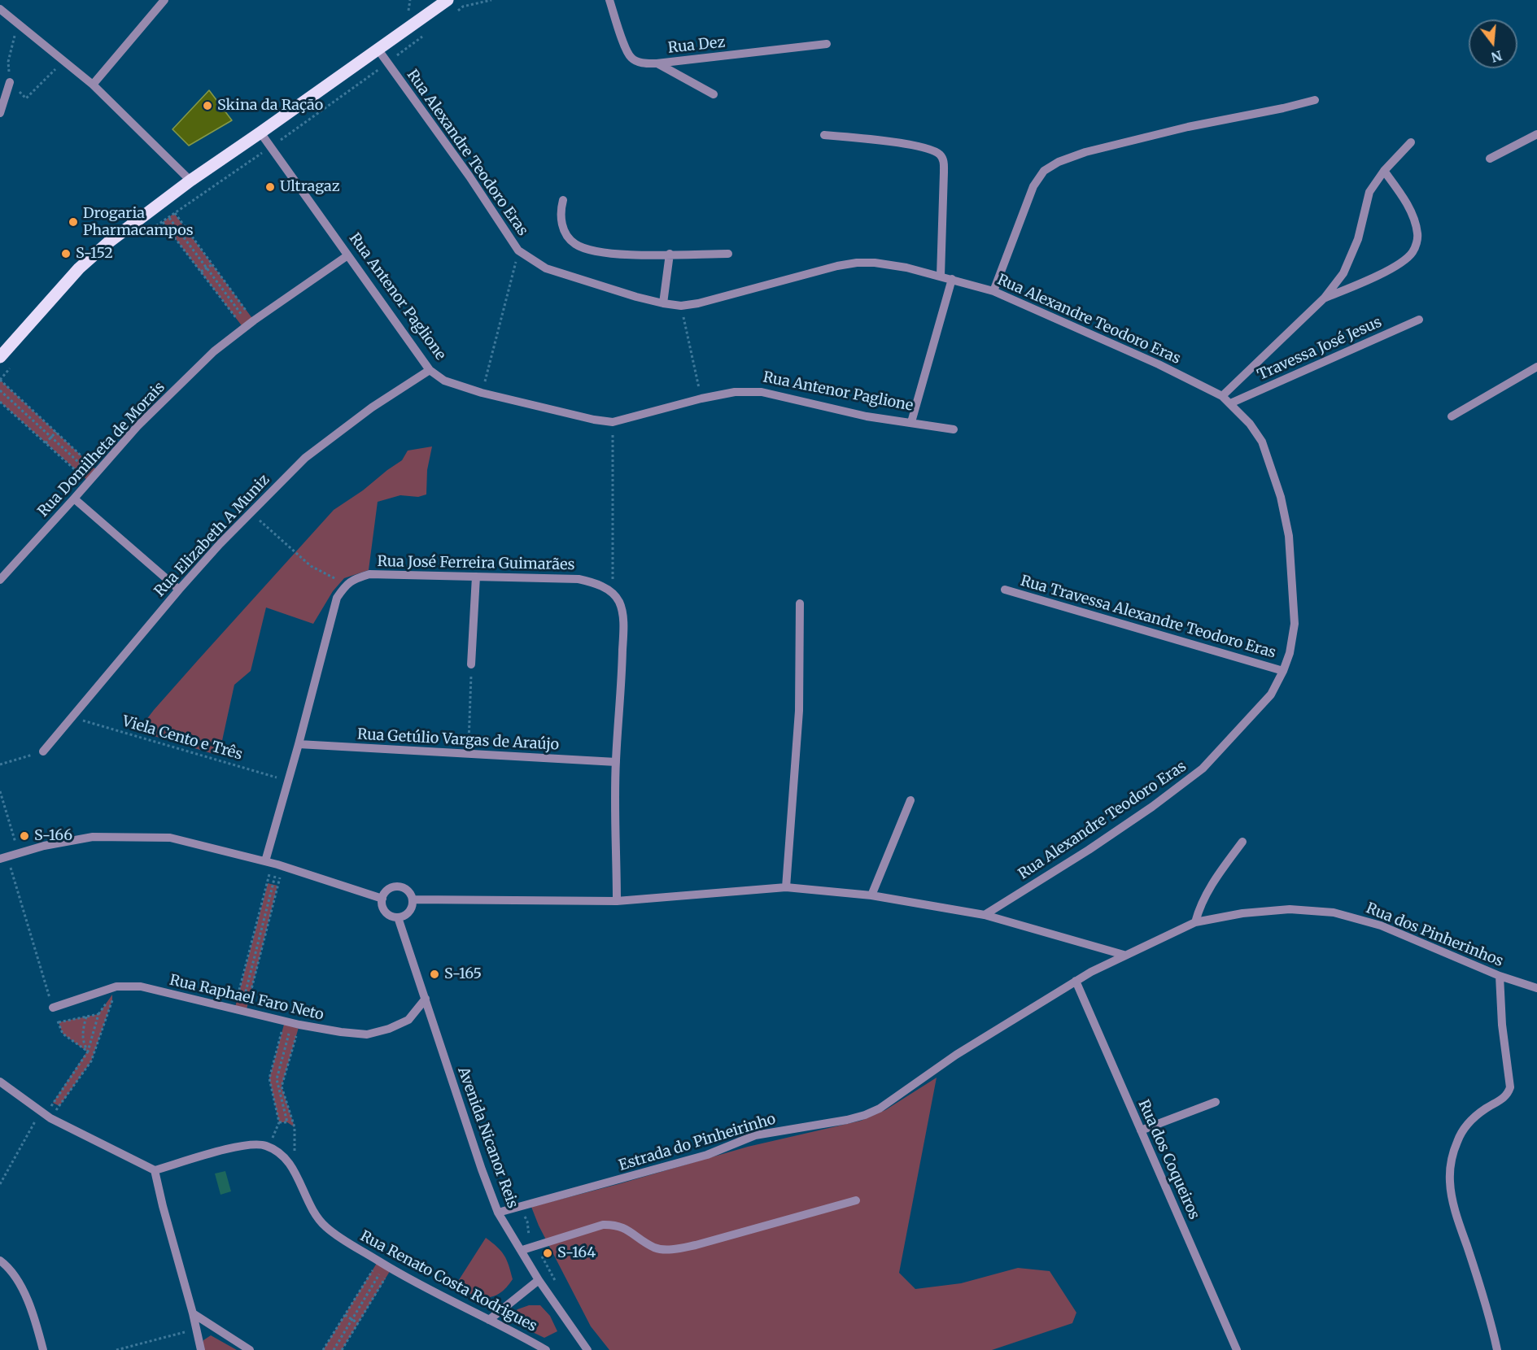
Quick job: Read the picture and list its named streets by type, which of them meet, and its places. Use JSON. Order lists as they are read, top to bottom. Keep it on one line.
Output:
{"streets":{"street":["Rua Dez","Rua Alexandre Teodoro Eras","Rua Antenor Paglione","Travessa José Jesus","Rua Domilheta de Morais","Rua Elizabeth A Muniz","Rua José Ferreira Guimarães","Rua Travessa Alexandre Teodoro Eras","Rua Getúlio Vargas de Araújo","Rua dos Pinherinhos","Rua Raphael Faro Neto","Avenida Nicanor Reis","Estrada do Pinheirinho","Rua dos Coqueiros","Rua Renato Costa Rodrigues"],"path":["Viela Cento e Três"]},"crossings":[["Rua Alexandre Teodoro Eras","Travessa José Jesus"],["Rua Alexandre Teodoro Eras","Rua Travessa Alexandre Teodoro Eras"],["Rua Antenor Paglione","Rua Domilheta de Morais"],["Rua Antenor Paglione","Rua Elizabeth A Muniz"],["Rua Elizabeth A Muniz","Viela Cento e Três"],["Rua dos Pinherinhos","Estrada do Pinheirinho"],["Rua Raphael Faro Neto","Avenida Nicanor Reis"],["Avenida Nicanor Reis","Estrada do Pinheirinho"],["Estrada do Pinheirinho","Rua dos Coqueiros"]],"places":["Skina da Ração","Ultragaz","Drogaria Pharmacampos","S-152","S-166","S-165","S-164"],"north":"bottom"}
